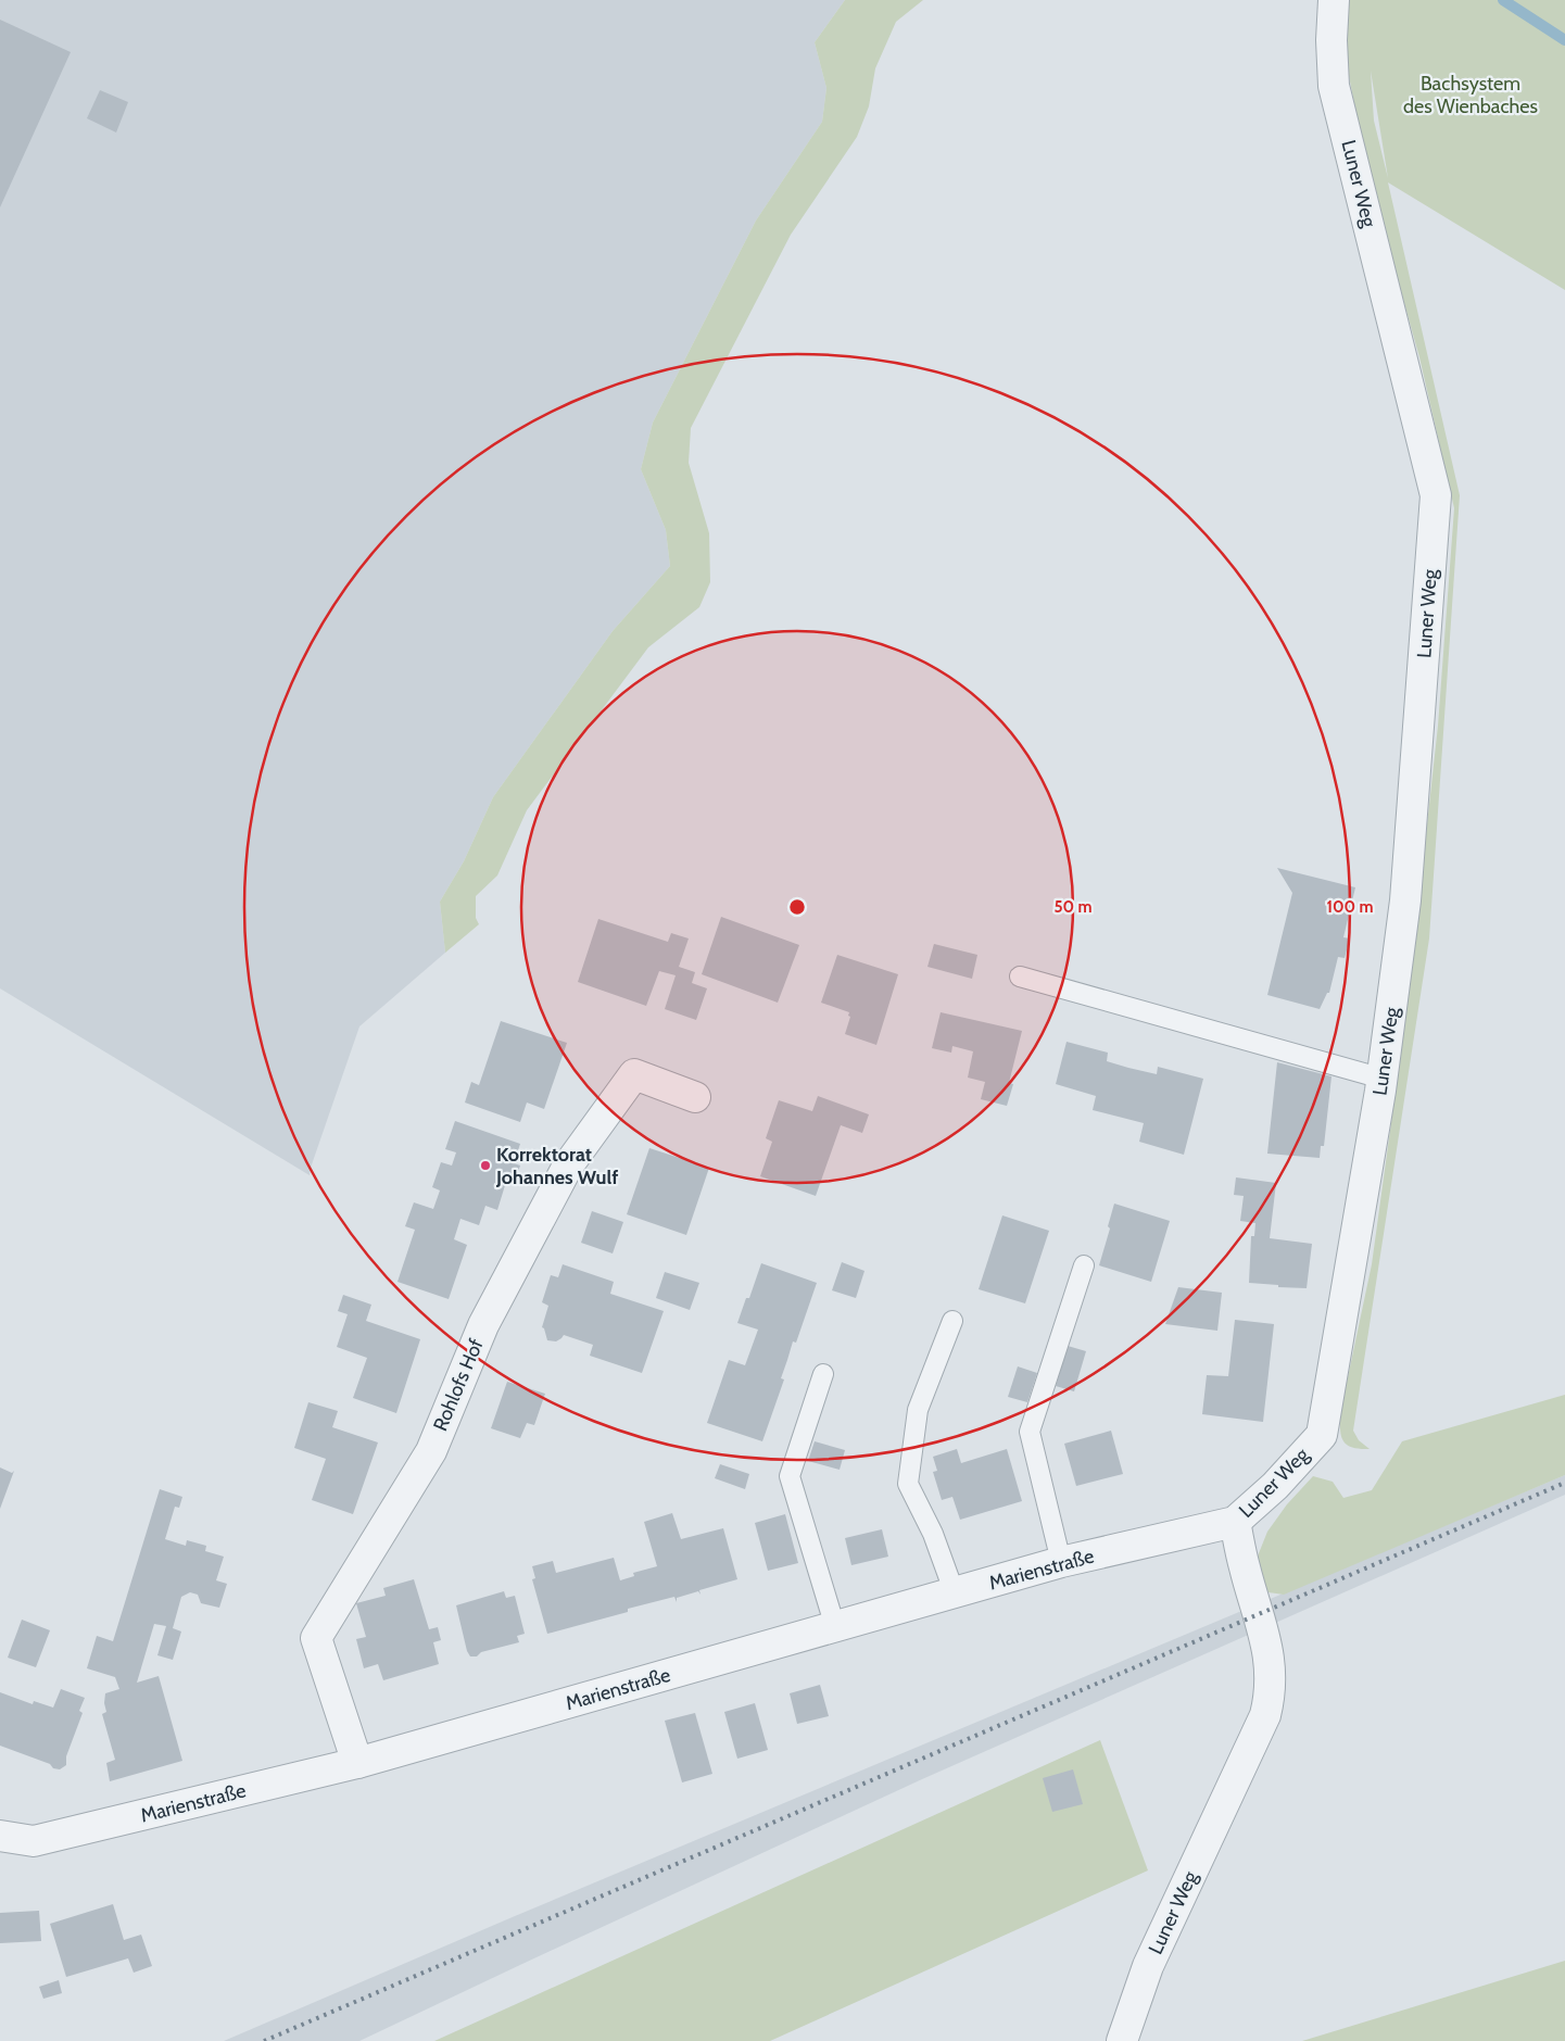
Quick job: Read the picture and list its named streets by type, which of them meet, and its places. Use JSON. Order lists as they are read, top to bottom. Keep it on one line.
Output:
{"streets":{"street":["Luner Weg","Rohlofs Hof","Marienstraße"]},"crossings":[["Luner Weg","Marienstraße"],["Rohlofs Hof","Marienstraße"]],"parks":["Bachsystem des Wienbaches"],"places":["Korrektorat Johannes Wulf"],"rings":["50 m","100 m"]}
